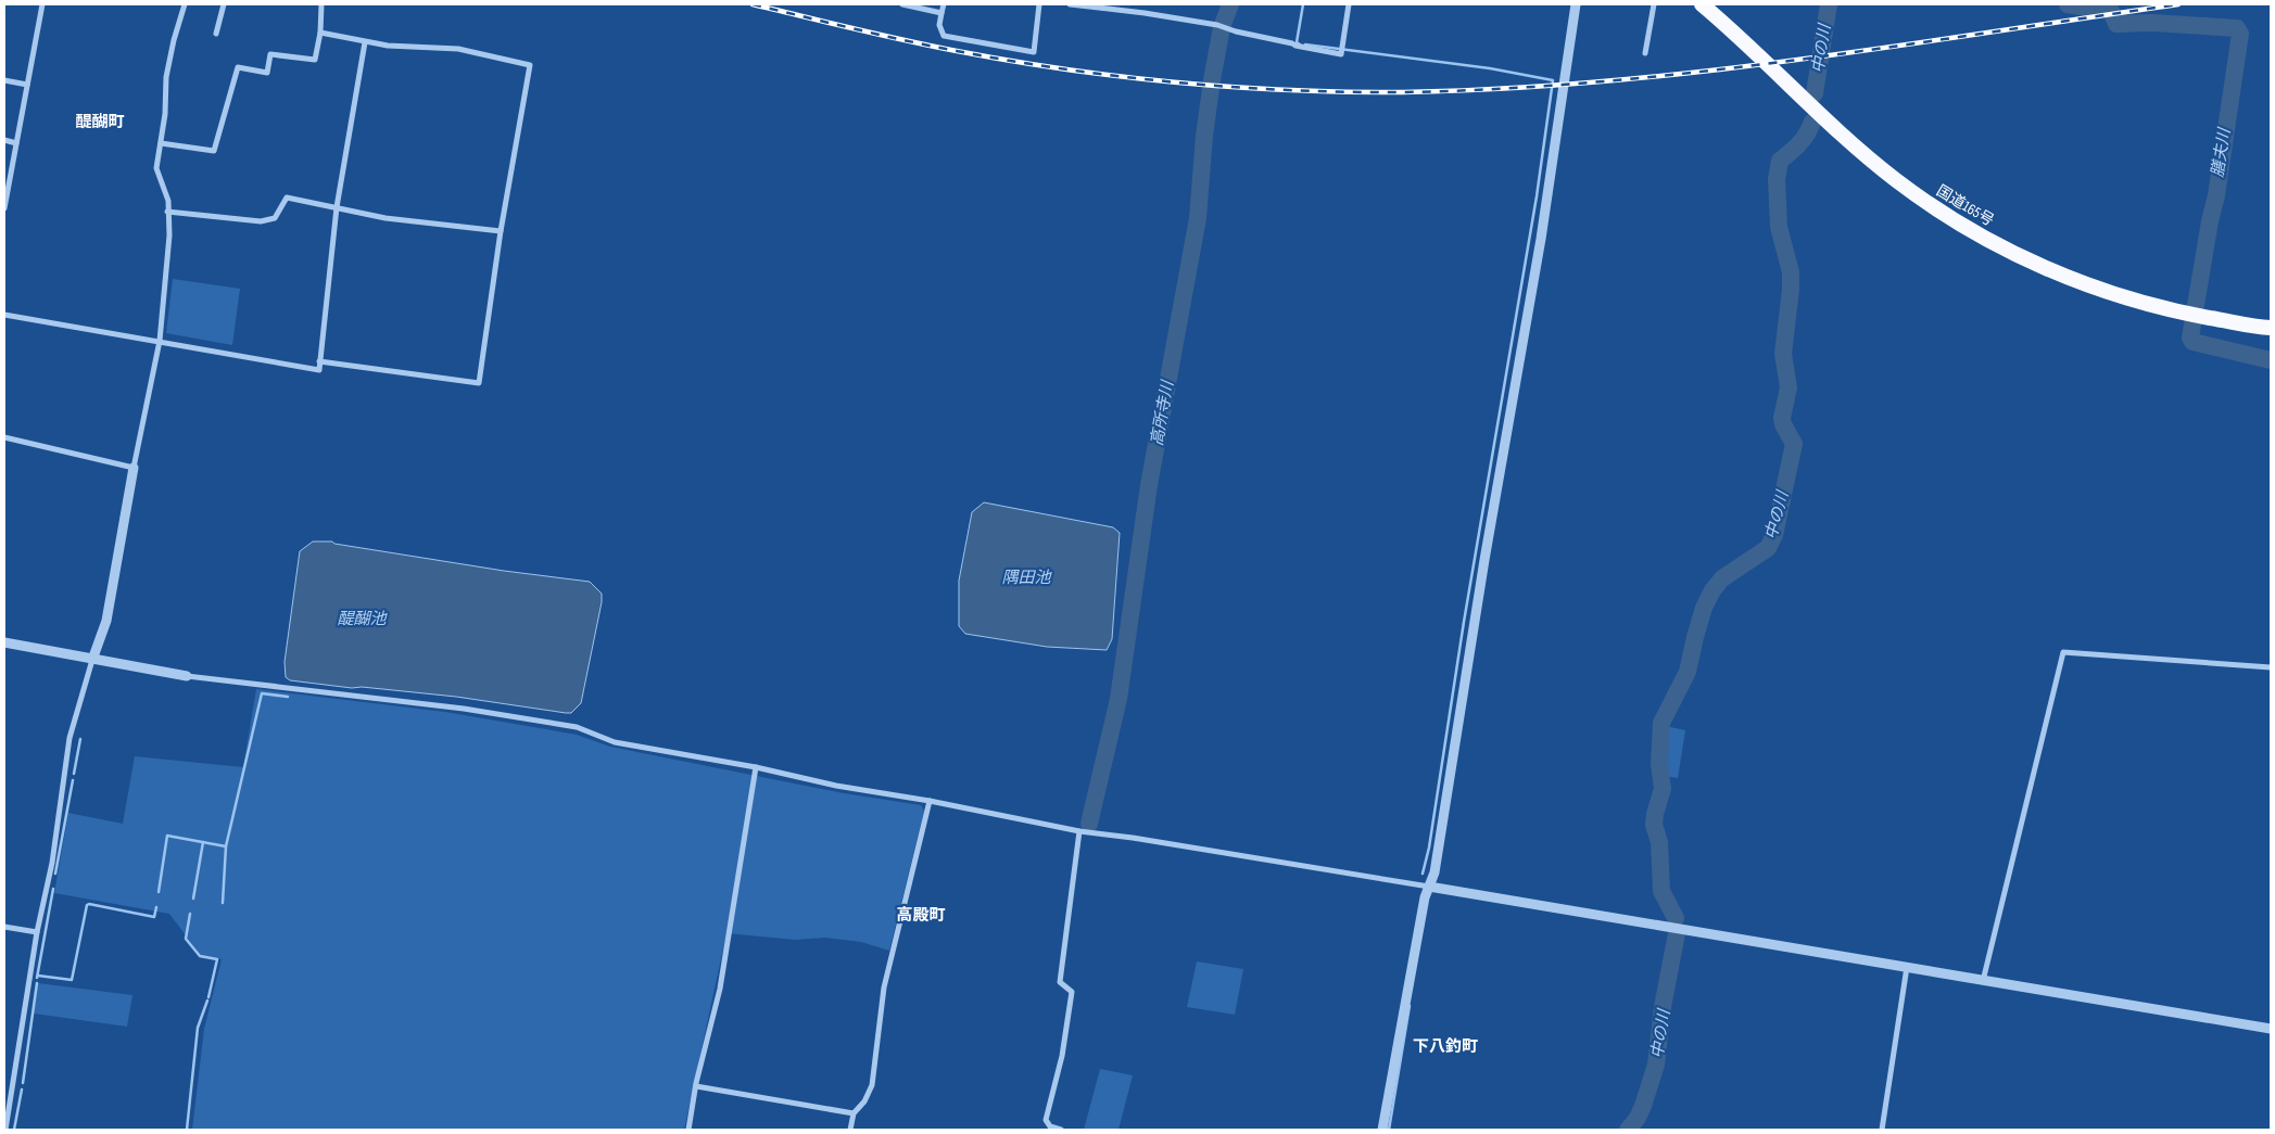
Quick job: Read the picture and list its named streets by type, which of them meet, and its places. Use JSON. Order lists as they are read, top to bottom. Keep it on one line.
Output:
{"streets":{"highway":["国道165号"]},"districts":["醍醐町","高殿町","下八釣町"],"water":["中の川","膳夫川","高所寺川","隅田池","醍醐池"]}
